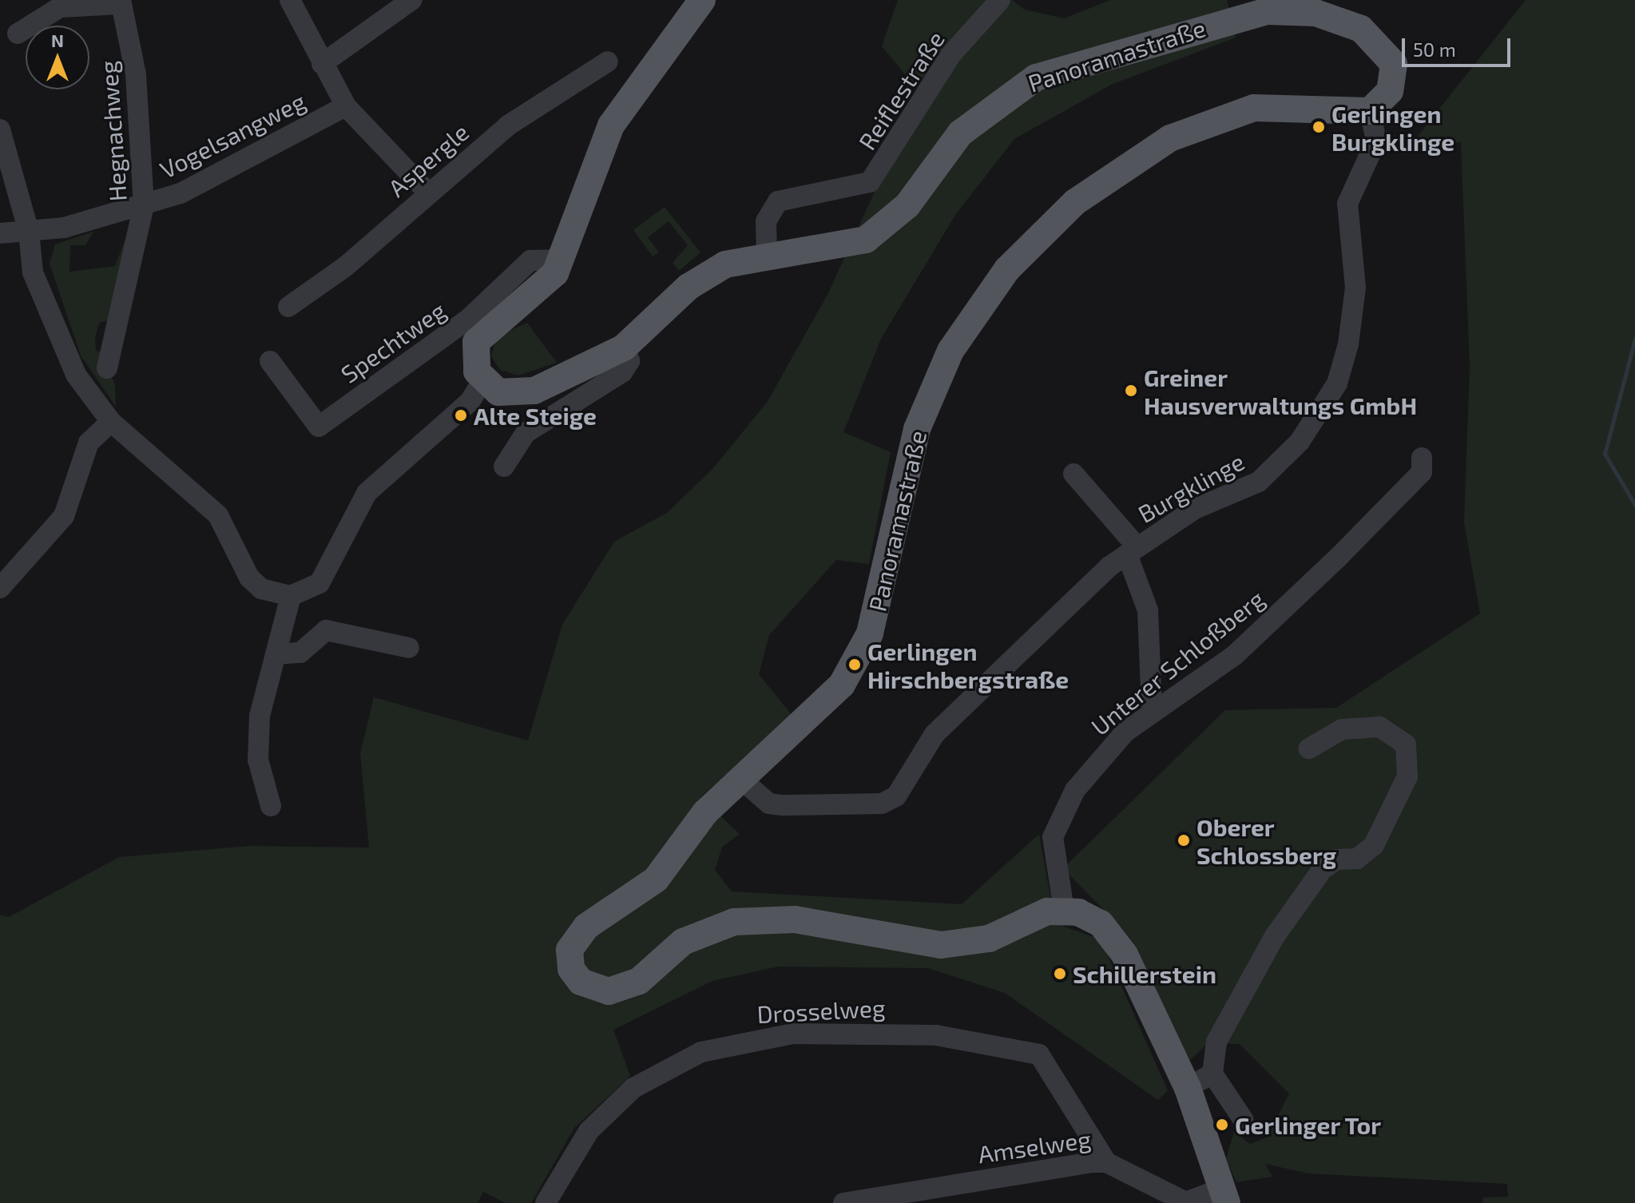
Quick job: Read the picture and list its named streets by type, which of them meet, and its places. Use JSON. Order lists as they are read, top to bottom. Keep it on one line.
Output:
{"streets":{"main road":["Panoramastraße"],"street":["Reiflestraße","Hegnachweg","Vogelsangweg","Aspergle","Spechtweg","Burgklinge","Unterer Schloßberg","Drosselweg","Amselweg"]},"crossings":[["Panoramastraße","Reiflestraße"],["Panoramastraße","Burgklinge"],["Panoramastraße","Unterer Schloßberg"],["Hegnachweg","Vogelsangweg"],["Drosselweg","Amselweg"]],"places":["Gerlingen Burgklinge","Greiner Hausverwaltungs GmbH","Alte Steige","Gerlingen Hirschbergstraße","Oberer Schlossberg","Schillerstein","Gerlinger Tor"],"scale_bar":"50 m","north":"top"}
